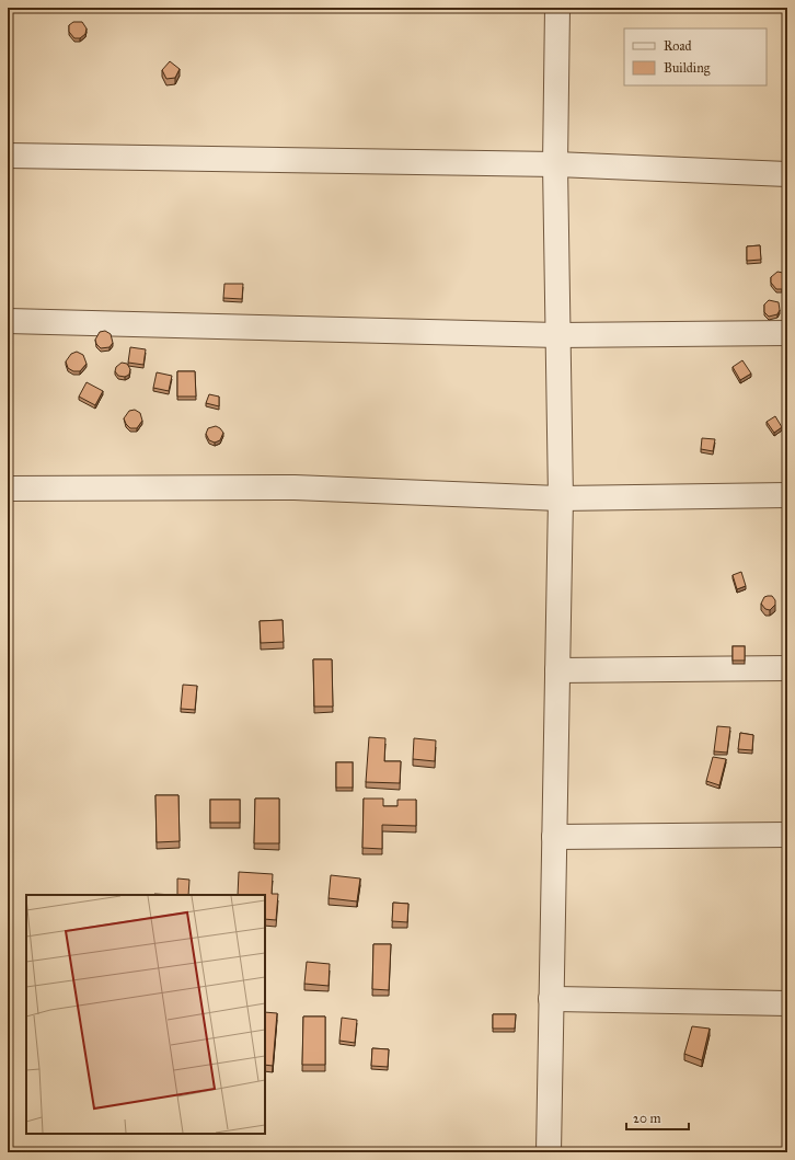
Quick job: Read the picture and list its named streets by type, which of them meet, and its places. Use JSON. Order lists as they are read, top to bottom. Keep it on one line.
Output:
{"legend":["Road","Building"],"scale_bar":"20 m"}
